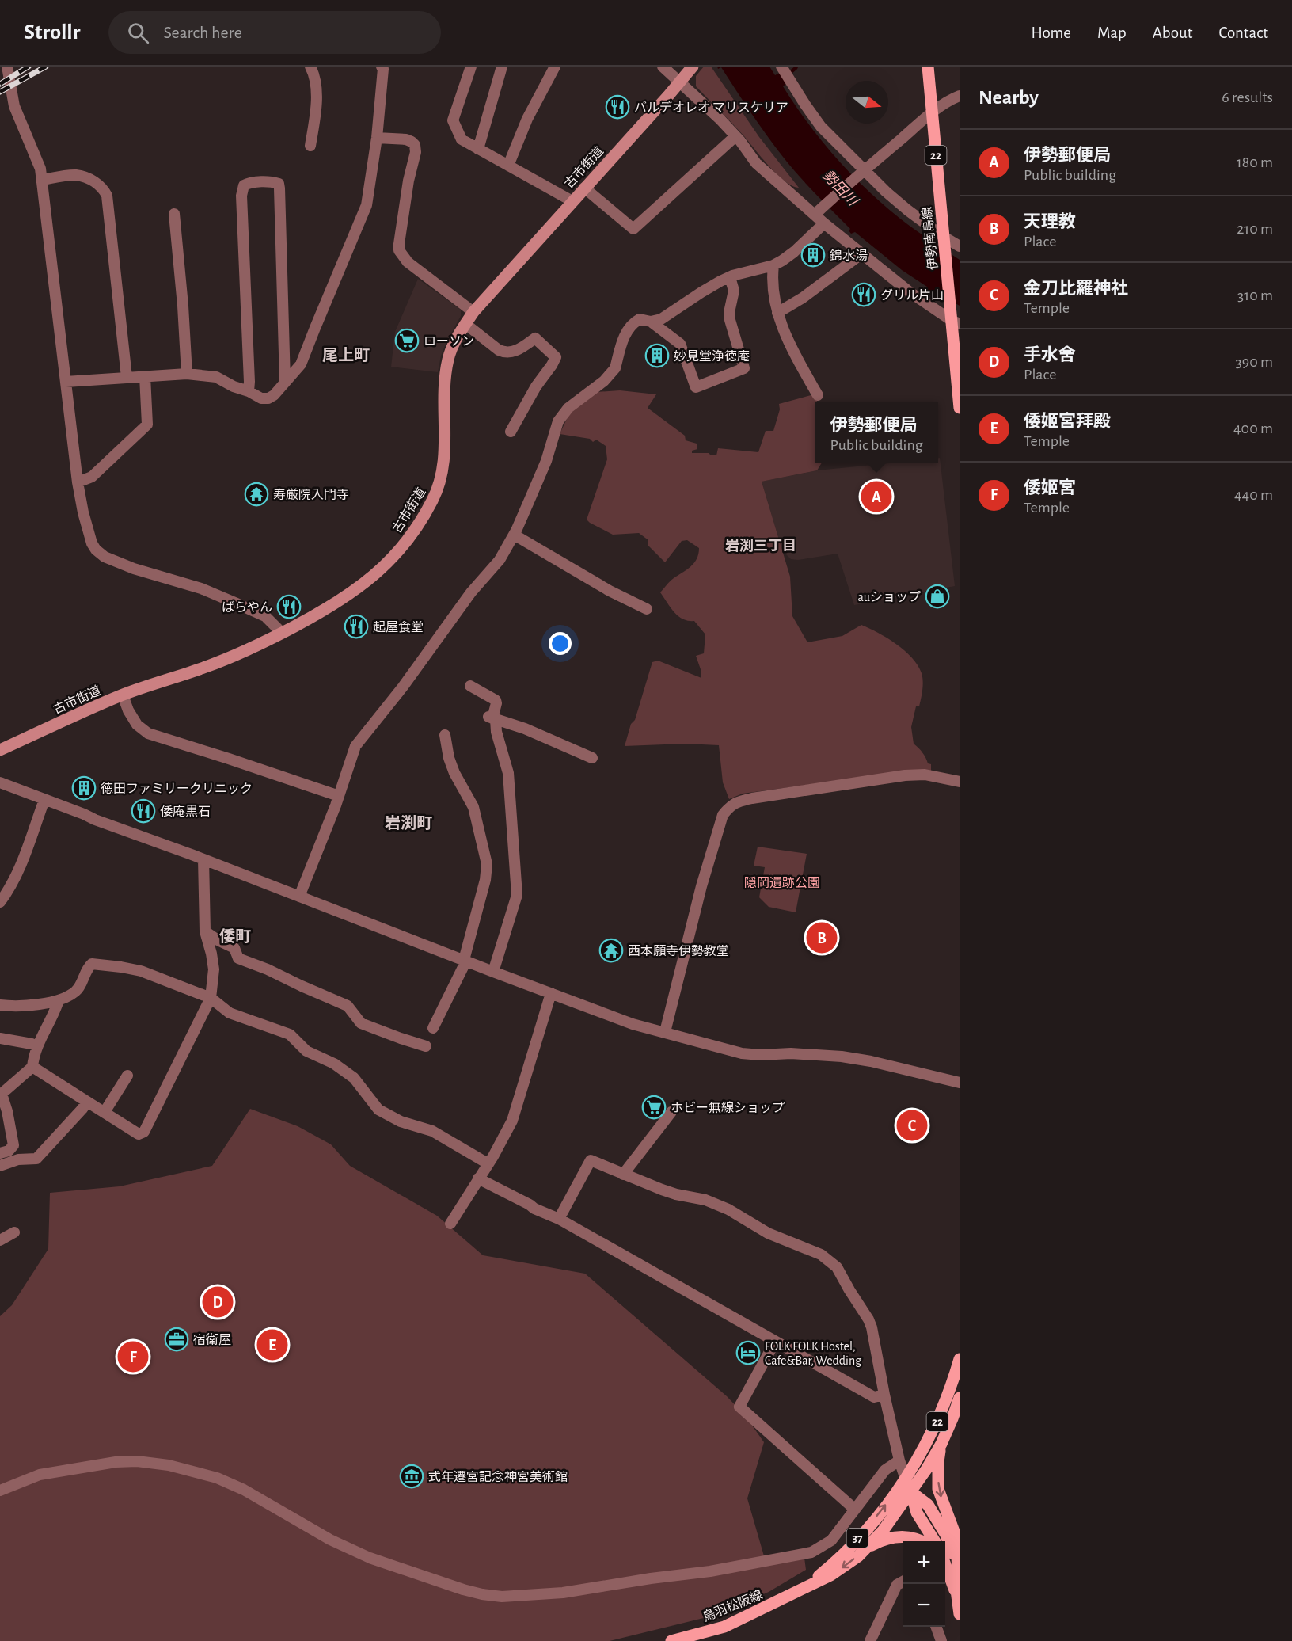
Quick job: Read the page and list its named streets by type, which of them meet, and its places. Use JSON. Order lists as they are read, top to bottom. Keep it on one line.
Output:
{"streets":{"main road":["22","伊勢南島線","37","鳥羽松阪線"],"street":["古市街道"]},"crossings":[["22","鳥羽松阪線"]],"districts":["尾上町","岩渕三丁目","岩渕町","倭町"],"water":["勢田川"],"parks":["隠岡遺跡公園"],"places":{"restaurant":["バルデオレオ マリスケリア","グリル片山","ばらやん","起屋食堂","倭庵黒石"],"building":["錦水湯","妙見堂浄徳庵","徳田ファミリークリニック"],"supermarket":["ローソン","ホビー無線ショップ"],"temple":["寿厳院入門寺","西本願寺伊勢教堂"],"shop":["auショップ"],"office":["宿衛屋"],"hotel":["FOLK FOLK Hostel, Cafe&Bar, Wedding"],"museum":["式年遷宮記念神宮美術館"]},"north":"right","page":{"header":"Strollr","search":"Search here","nav":["Home","Map","About","Contact"],"heading":["Nearby","6 results"],"list":[{"mark":"A","name":"伊勢郵便局","note":"Public building","value":"180 m"},{"mark":"B","name":"天理教","note":"Place","value":"210 m"},{"mark":"C","name":"金刀比羅神社","note":"Temple","value":"310 m"},{"mark":"D","name":"手水舍","note":"Place","value":"390 m"},{"mark":"E","name":"倭姬宮拜殿","note":"Temple","value":"400 m"},{"mark":"F","name":"倭姬宮","note":"Temple","value":"440 m"}],"popup":["伊勢郵便局","Public building"],"pins":["A","B","C","D","E","F"],"map_buttons":["+","−"]}}
